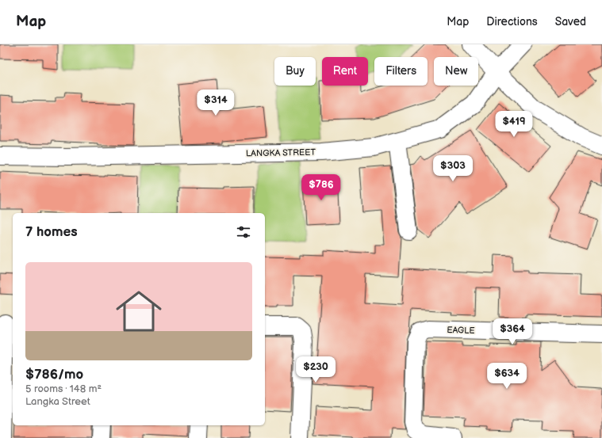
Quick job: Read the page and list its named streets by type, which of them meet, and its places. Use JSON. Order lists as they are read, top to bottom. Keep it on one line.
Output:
{"streets":{"street":["LANGKA STREET","EAGLE"]},"page":{"header":"Map","nav":["Map","Directions","Saved"],"chip":["Buy","Rent","Filters","New"],"price":["$314","$419","$303","$786","$364","$230","$634"],"heading":"7 homes","list":[{"name":"$786/mo","note":"5 rooms · 148 m² · Langka Street"}]}}
